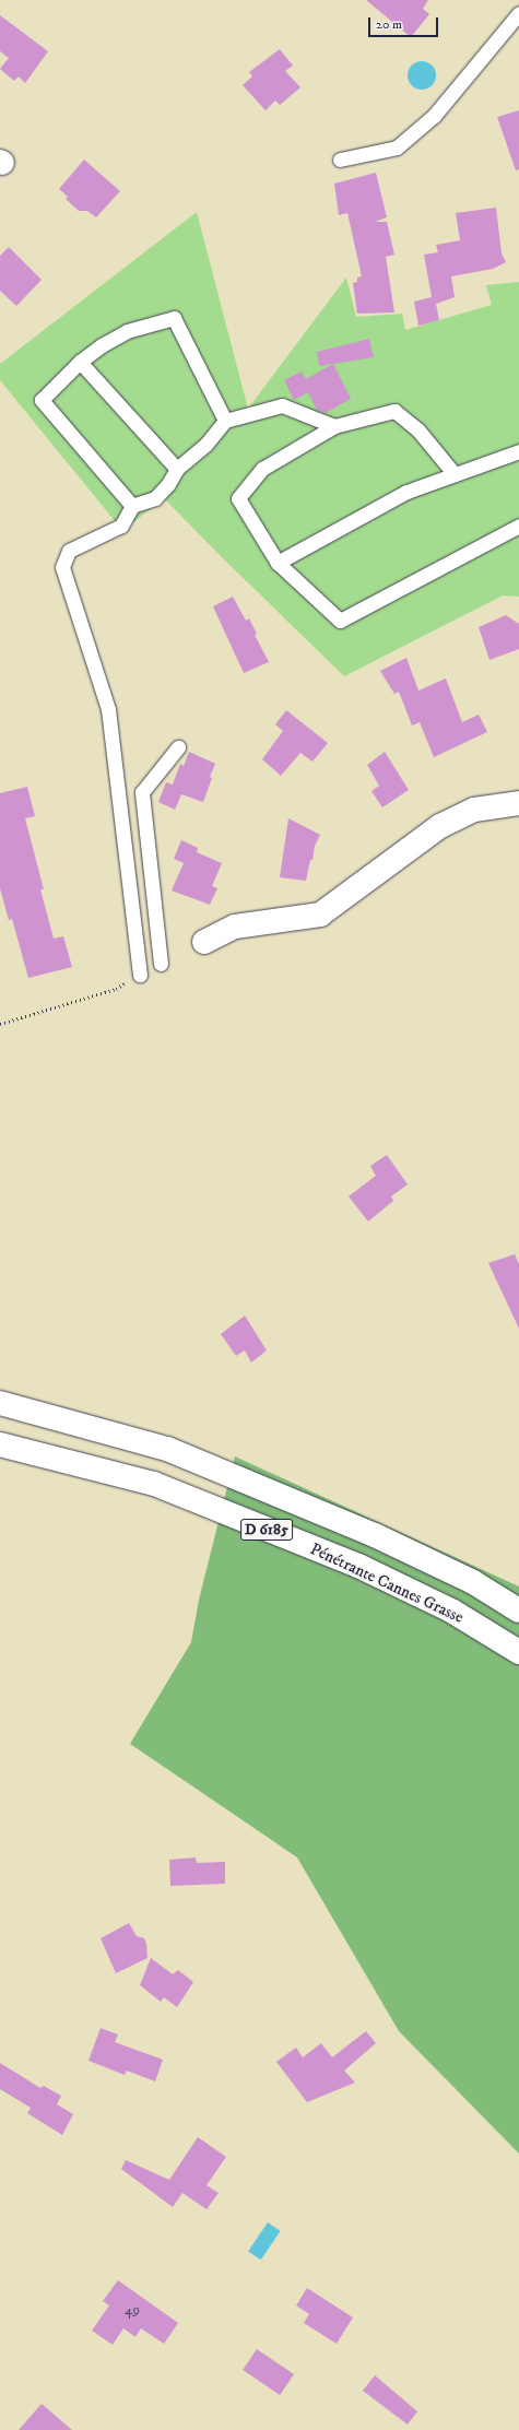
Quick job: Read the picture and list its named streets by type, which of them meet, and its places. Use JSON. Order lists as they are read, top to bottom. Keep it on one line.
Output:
{"streets":{"main road":["D 6185","Pénétrante Cannes Grasse"]},"house_numbers":["49"],"scale_bar":"20 m"}
